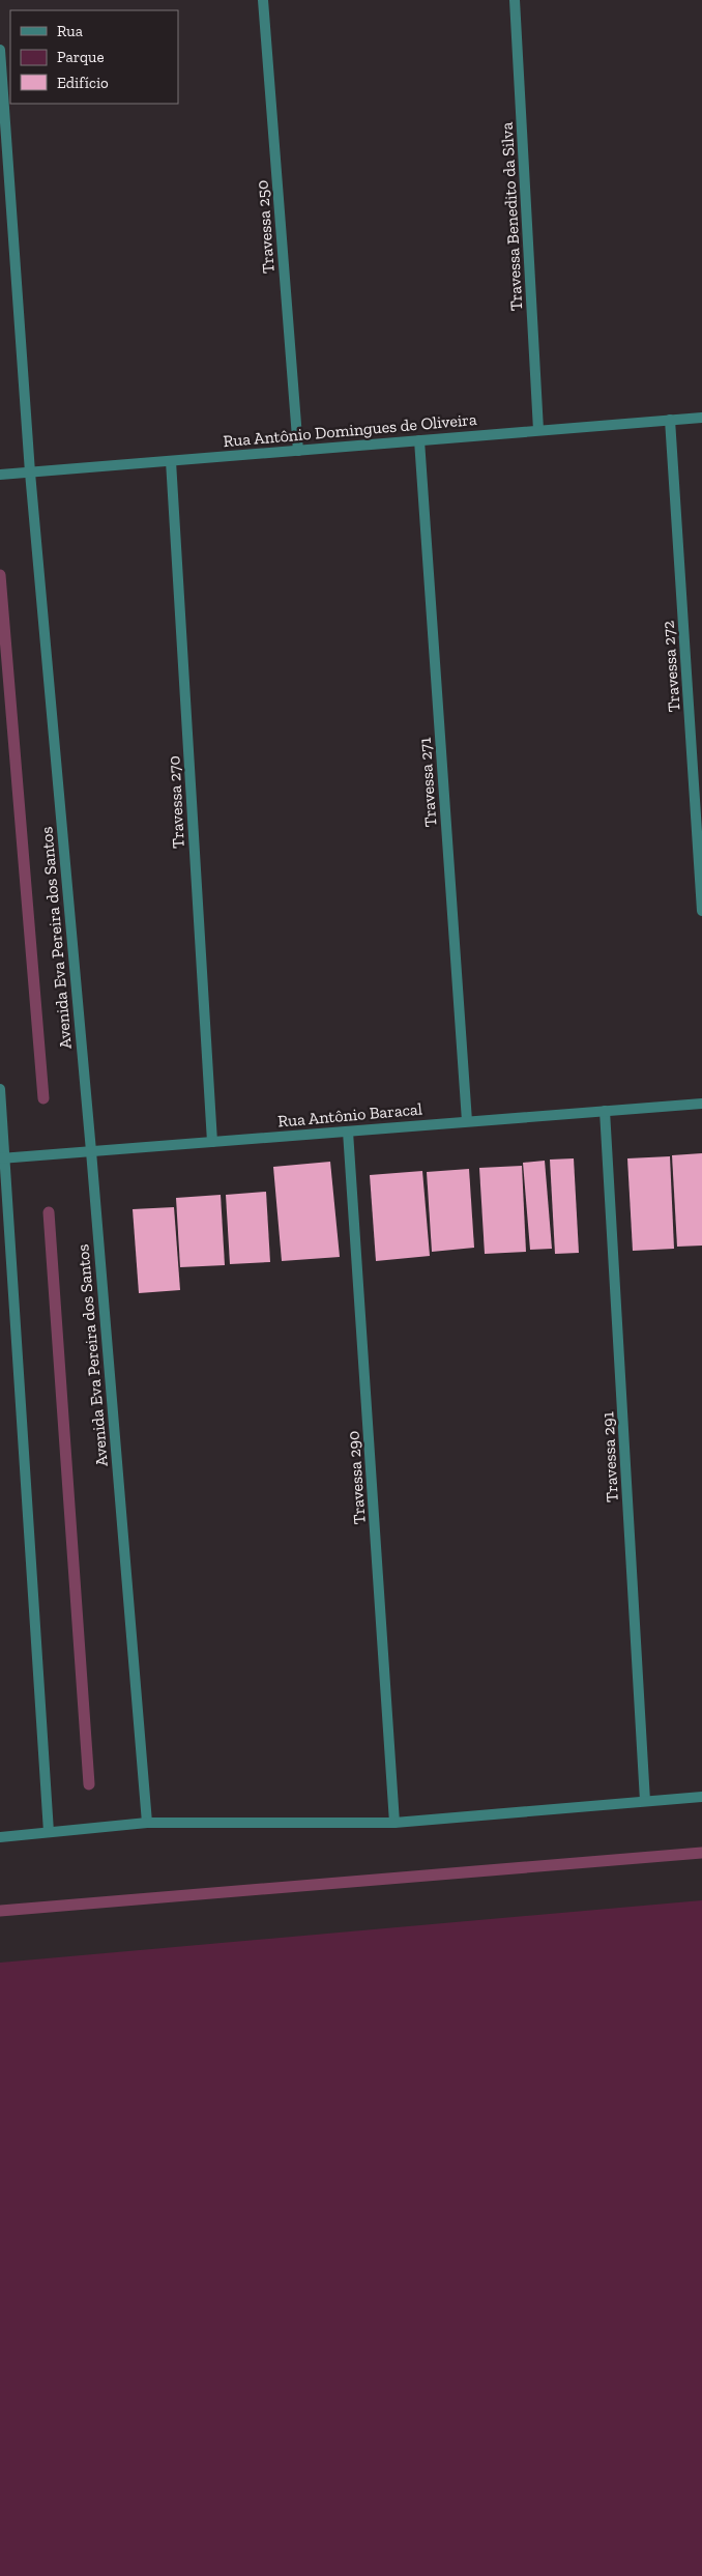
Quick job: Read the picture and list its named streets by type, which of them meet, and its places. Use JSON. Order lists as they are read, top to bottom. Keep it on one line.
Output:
{"streets":{"street":["Travessa Benedito da Silva","Travessa 250","Rua Antônio Domingues de Oliveira","Travessa 272","Travessa 271","Travessa 270","Avenida Eva Pereira dos Santos","Rua Antônio Baracal","Travessa 291","Travessa 290"]},"crossings":[["Travessa Benedito da Silva","Rua Antônio Domingues de Oliveira"],["Travessa 250","Rua Antônio Domingues de Oliveira"],["Rua Antônio Domingues de Oliveira","Travessa 272"],["Rua Antônio Domingues de Oliveira","Travessa 271"],["Rua Antônio Domingues de Oliveira","Travessa 270"],["Rua Antônio Domingues de Oliveira","Avenida Eva Pereira dos Santos"],["Travessa 271","Rua Antônio Baracal"],["Travessa 270","Rua Antônio Baracal"],["Avenida Eva Pereira dos Santos","Rua Antônio Baracal"],["Rua Antônio Baracal","Travessa 291"],["Rua Antônio Baracal","Travessa 290"]],"legend":["Rua","Parque","Edifício"]}
